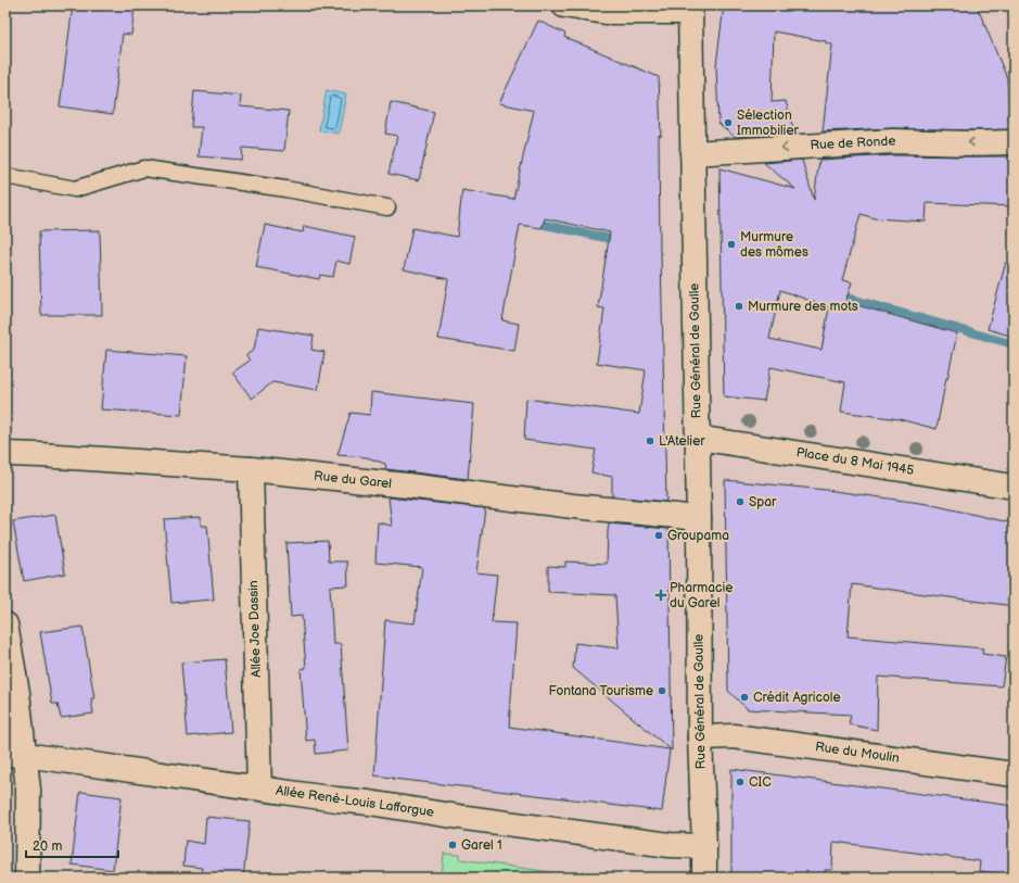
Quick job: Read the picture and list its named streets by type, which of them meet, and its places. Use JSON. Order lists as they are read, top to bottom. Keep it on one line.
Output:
{"streets":{"street":["Rue de Ronde","Rue Général de Gaulle","Place du 8 Mai 1945","Rue du Garel","Allée Joe Dassin","Rue du Moulin","Allée René-Louis Lafforgue"]},"crossings":[["Rue de Ronde","Rue Général de Gaulle"],["Rue Général de Gaulle","Place du 8 Mai 1945"],["Rue Général de Gaulle","Rue du Garel"],["Rue Général de Gaulle","Rue du Moulin"],["Rue Général de Gaulle","Allée René-Louis Lafforgue"],["Rue du Garel","Allée Joe Dassin"],["Allée Joe Dassin","Allée René-Louis Lafforgue"]],"one_way":["Rue de Ronde"],"places":{"other":["Sélection Immobilier","Murmure des mômes","Murmure des mots","L'Atelier","Spar","Groupama","Fontana Tourisme","Crédit Agricole","CIC","Garel 1"],"health":["Pharmacie du Garel"]},"scale_bar":"20 m"}
